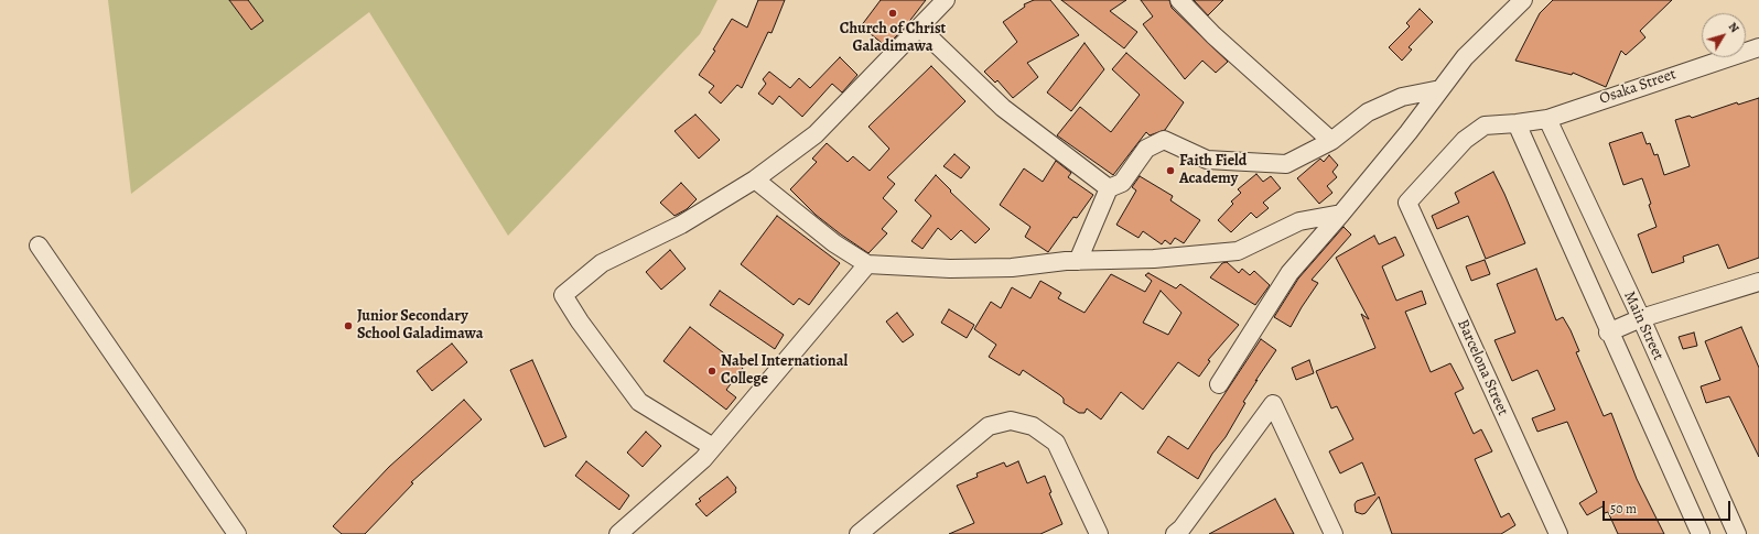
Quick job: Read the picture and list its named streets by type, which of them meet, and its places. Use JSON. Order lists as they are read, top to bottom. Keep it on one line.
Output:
{"streets":{"street":["Osaka Street","Main Street","Barcelona Street"]},"crossings":[["Osaka Street","Main Street"],["Osaka Street","Barcelona Street"]],"places":["Church of Christ Galadimawa","Faith Field Academy","Junior Secondary School Galadimawa","Nabel International College"],"scale_bar":"50 m","north":"top right"}
